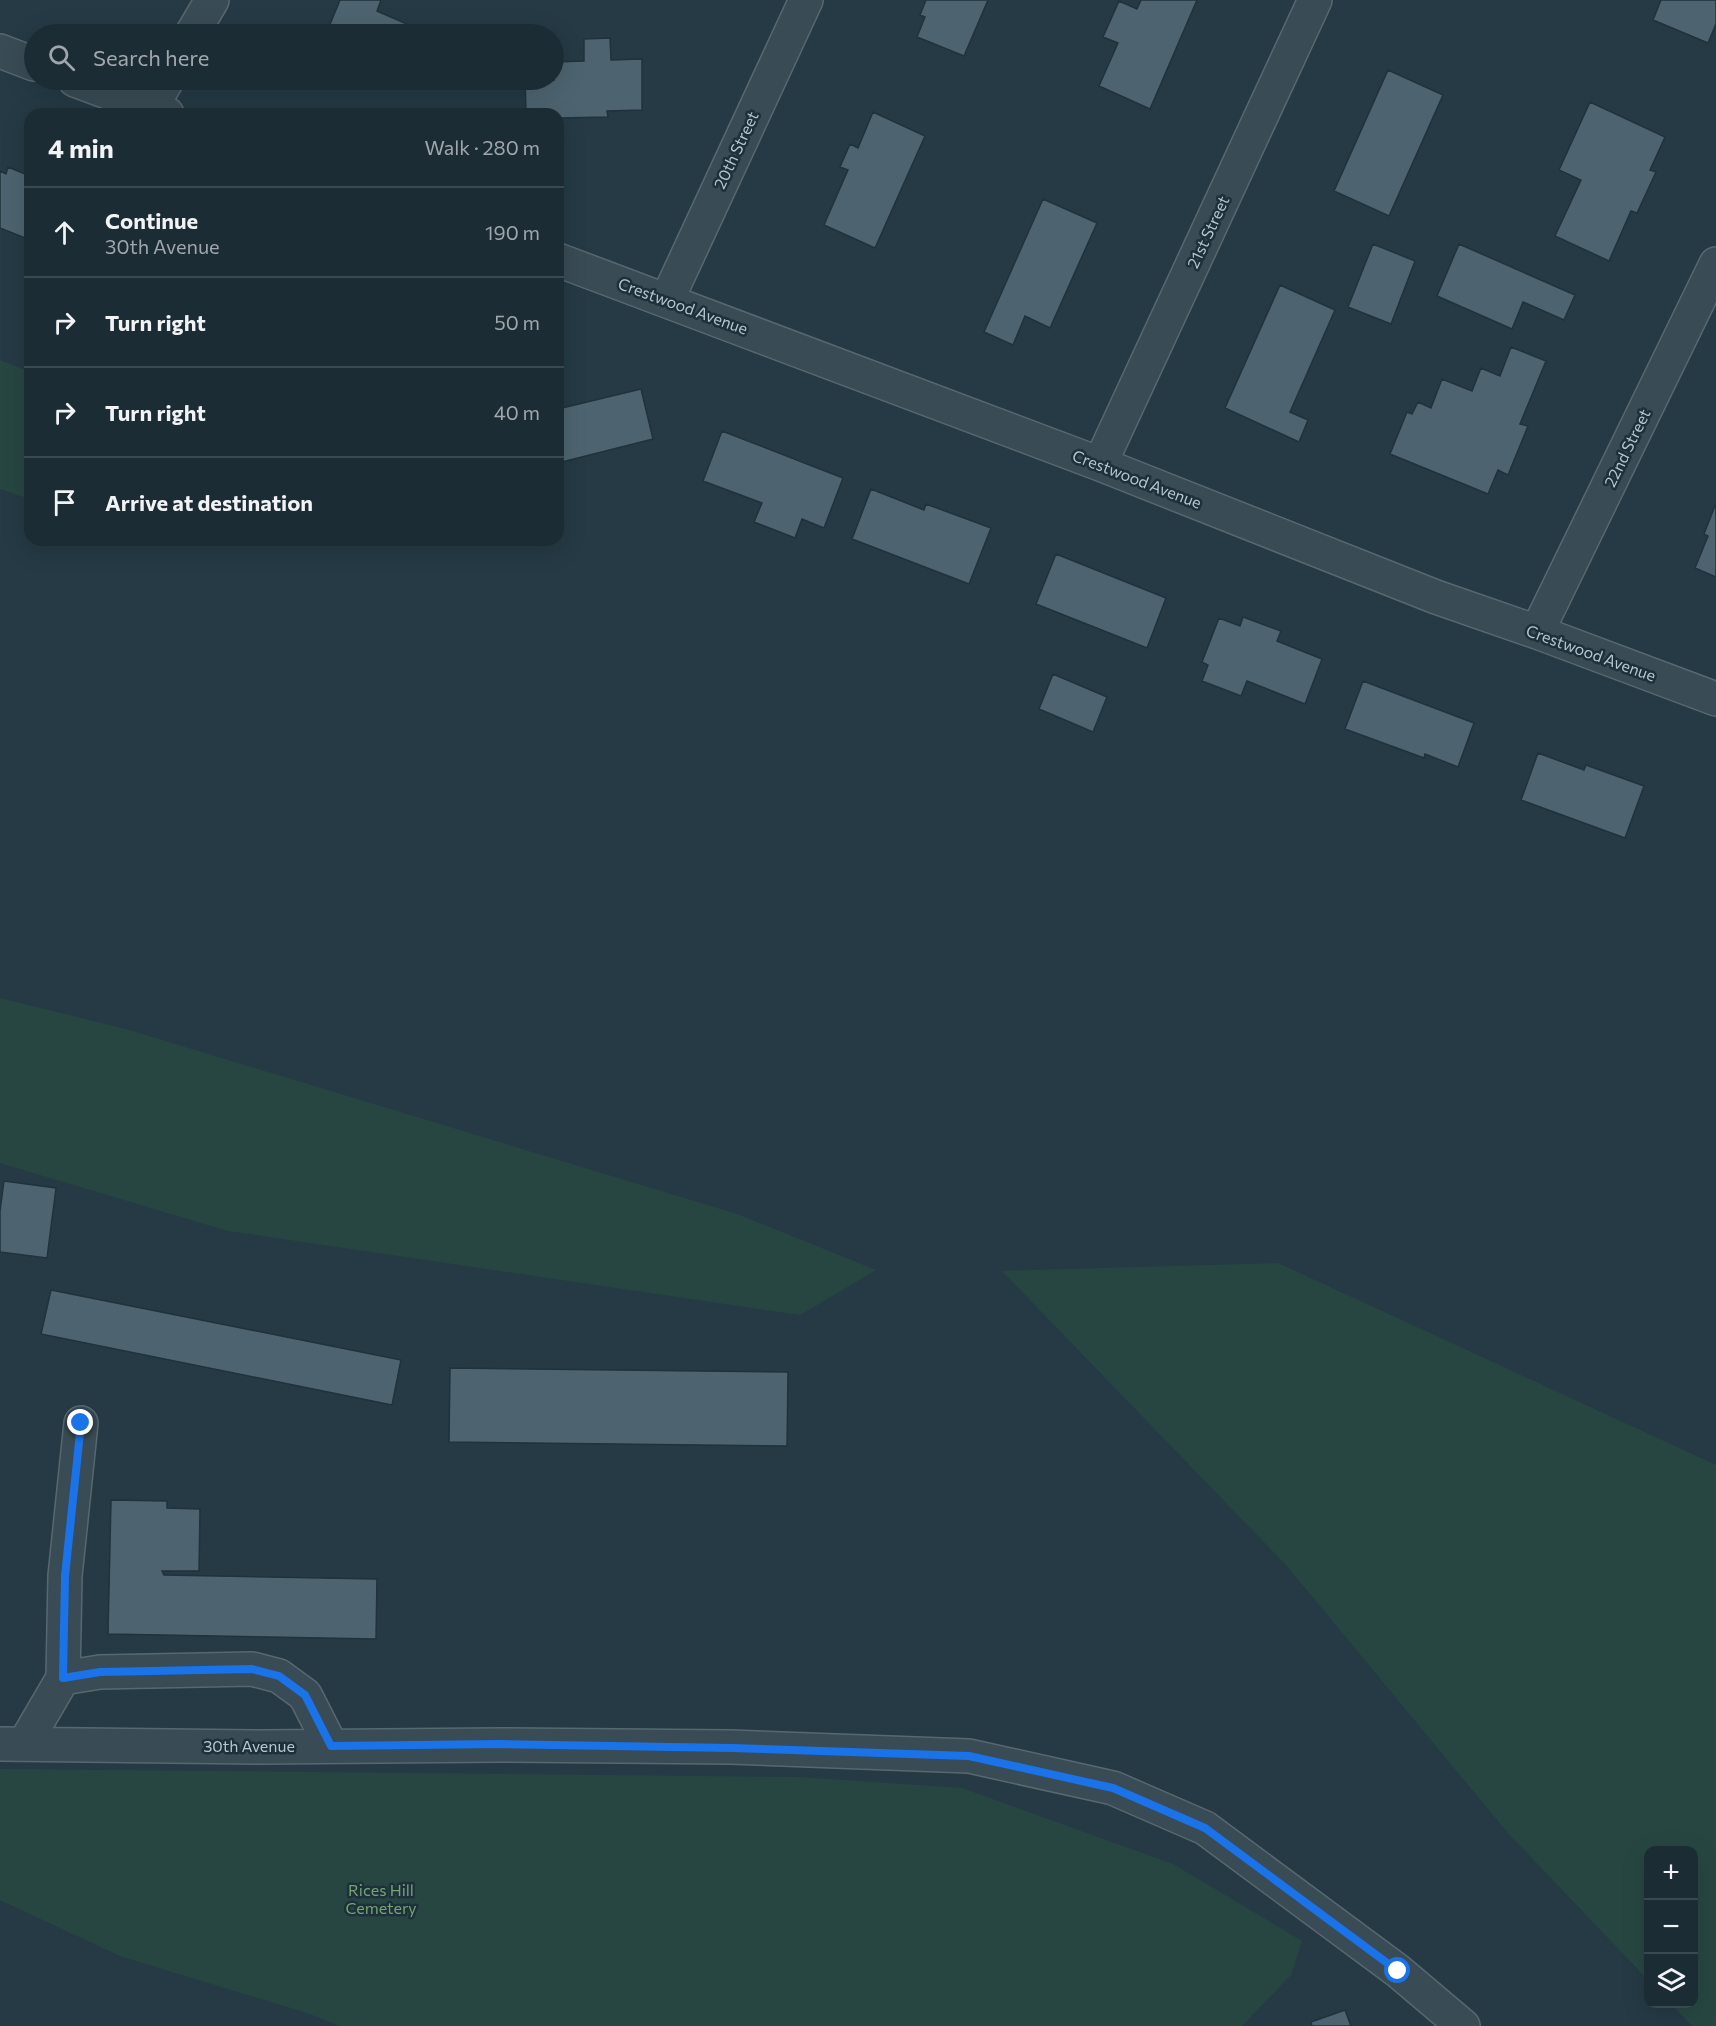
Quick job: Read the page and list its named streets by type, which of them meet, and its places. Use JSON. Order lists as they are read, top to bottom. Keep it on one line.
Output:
{"streets":{"street":["20th Street","21st Street","Crestwood Avenue","22nd Street","30th Avenue"]},"crossings":[["20th Street","Crestwood Avenue"],["21st Street","Crestwood Avenue"],["Crestwood Avenue","22nd Street"]],"parks":["Rices Hill Cemetery"],"page":{"search":"Search here","heading":["4 min","Walk · 280 m"],"list":[["Continue","30th Avenue","190 m"],["Turn right","50 m"],["Turn right","40 m"],"Arrive at destination"],"map_buttons":["+","−"]}}
